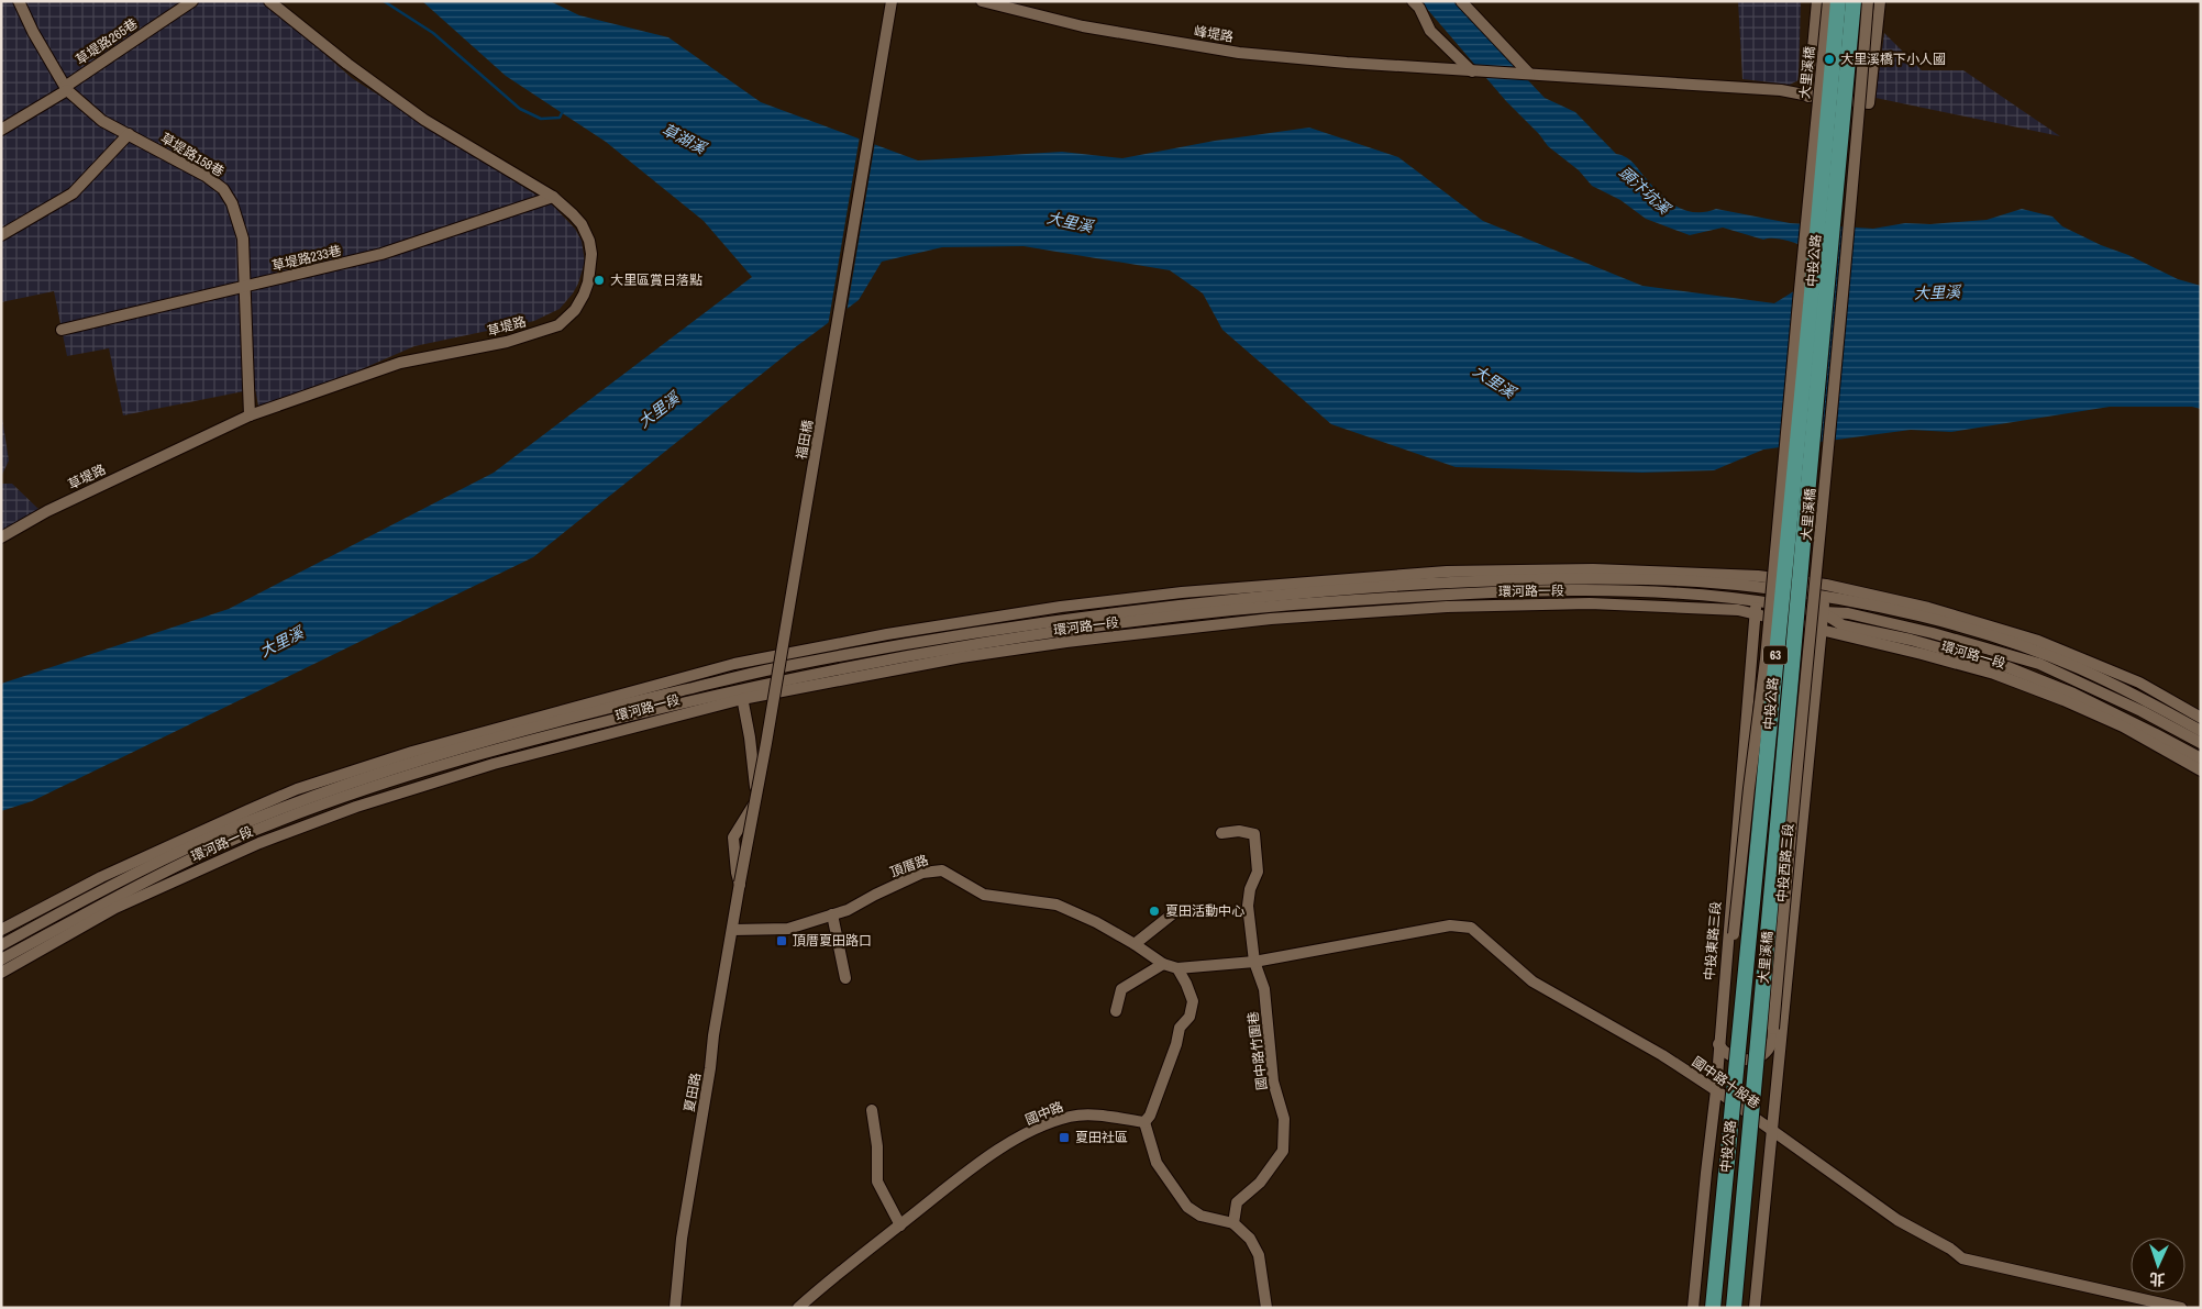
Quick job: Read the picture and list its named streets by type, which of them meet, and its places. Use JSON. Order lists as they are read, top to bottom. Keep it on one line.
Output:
{"streets":{"main road":["中投公路","63"],"street":["峰堤路","草堤路265巷","大里溪橋","草堤路158巷","草堤路233巷","草堤路","福田橋","環河路一段","中投西路三段","頂厝路","中投東路三段","國中路竹圍巷","國中路十股巷","夏田路","國中路"]},"crossings":[["草堤路265巷","草堤路158巷"],["大里溪橋","中投東路三段"],["草堤路158巷","草堤路233巷"],["草堤路158巷","草堤路"],["草堤路233巷","草堤路"],["福田橋","夏田路"],["環河路一段","中投西路三段"],["環河路一段","中投東路三段"],["中投西路三段","國中路十股巷"],["頂厝路","夏田路"],["中投東路三段","國中路十股巷"],["國中路竹圍巷","國中路十股巷"]],"water":["草湖溪","頭汴坑溪","大里溪"],"places":{"other":["大里溪橋下小人國","大里區賞日落點","夏田活動中心"],"transit":["頂厝夏田路口","夏田社區"]},"north":"bottom"}
